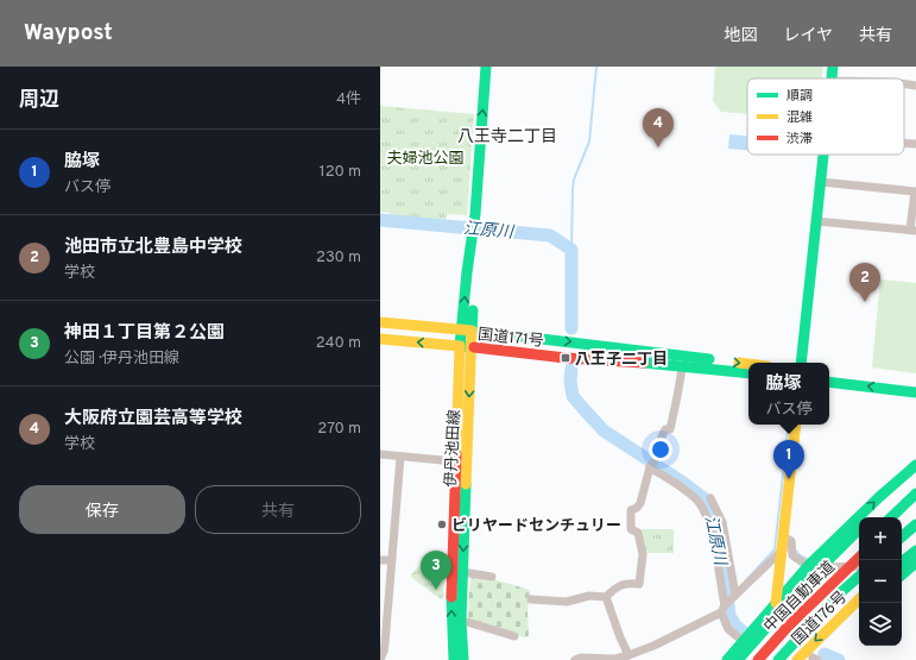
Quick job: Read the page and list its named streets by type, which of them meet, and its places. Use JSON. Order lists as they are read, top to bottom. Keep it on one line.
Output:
{"streets":{"main road":["国道171号","伊丹池田線","中国自動車道","国道176号"]},"crossings":[["国道171号","伊丹池田線"]],"districts":["八王寺二丁目"],"water":["江原川"],"parks":["夫婦池公園"],"places":{"transit":["八王子二丁目"],"other":["ビリヤードセンチュリー"]},"legend":["順調","混雑","渋滞"],"page":{"header":"Waypost","nav":["地図","レイヤ","共有"],"heading":["周辺","4件"],"pins":["4","2","1","3"],"list":[{"mark":"1","name":"脇塚","note":"バス停","value":"120 m"},{"mark":"2","name":"池田市立北豊島中学校","note":"学校","value":"230 m"},{"mark":"3","name":"神田１丁目第２公園","note":"公園 · 伊丹池田線","value":"240 m"},{"mark":"4","name":"大阪府立園芸高等学校","note":"学校","value":"270 m"}],"popup":["脇塚","バス停"],"buttons":["保存","共有"],"map_buttons":["+","−"]}}
